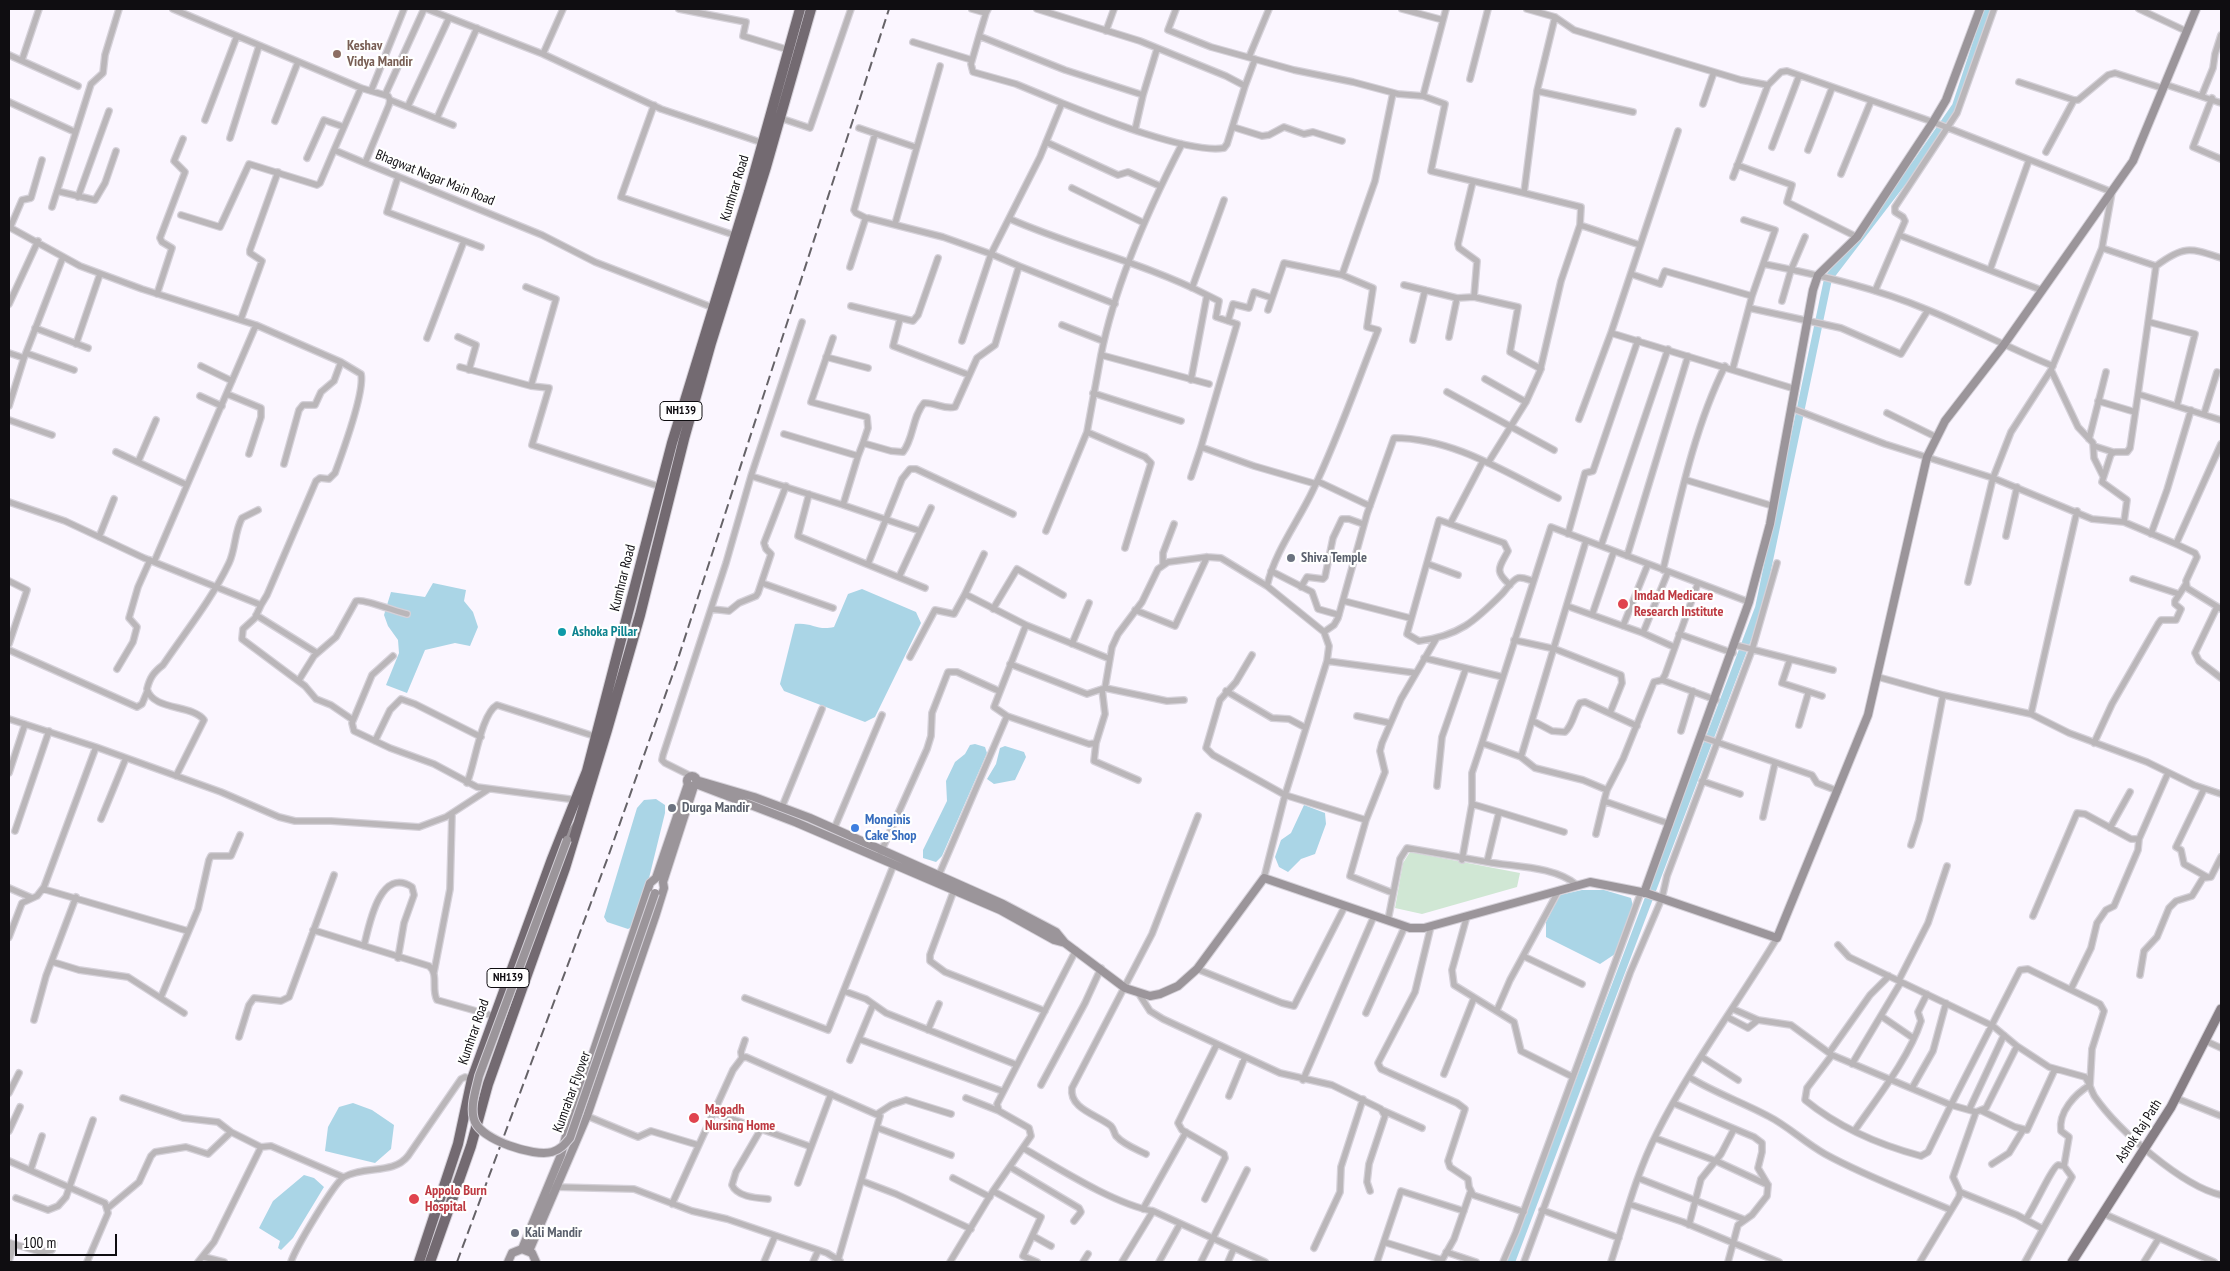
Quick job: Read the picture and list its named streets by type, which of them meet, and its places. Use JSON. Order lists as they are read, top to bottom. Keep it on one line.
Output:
{"streets":{"highway":["Kumhrar Road","NH139"],"main road":["Kumrahar Flyover","Ashok Raj Path"],"street":["Bhagwat Nagar Main Road"]},"crossings":[["Bhagwat Nagar Main Road","Kumhrar Road"],["Kumhrar Road","NH139"],["Kumhrar Road","Kumrahar Flyover"],["NH139","Kumrahar Flyover"]],"places":["Keshav Vidya Mandir","Shiva Temple","Imdad Medicare Research Institute","Ashoka Pillar","Durga Mandir","Monginis Cake Shop","Magadh Nursing Home","Appolo Burn Hospital","Kali Mandir"],"scale_bar":"100 m"}
